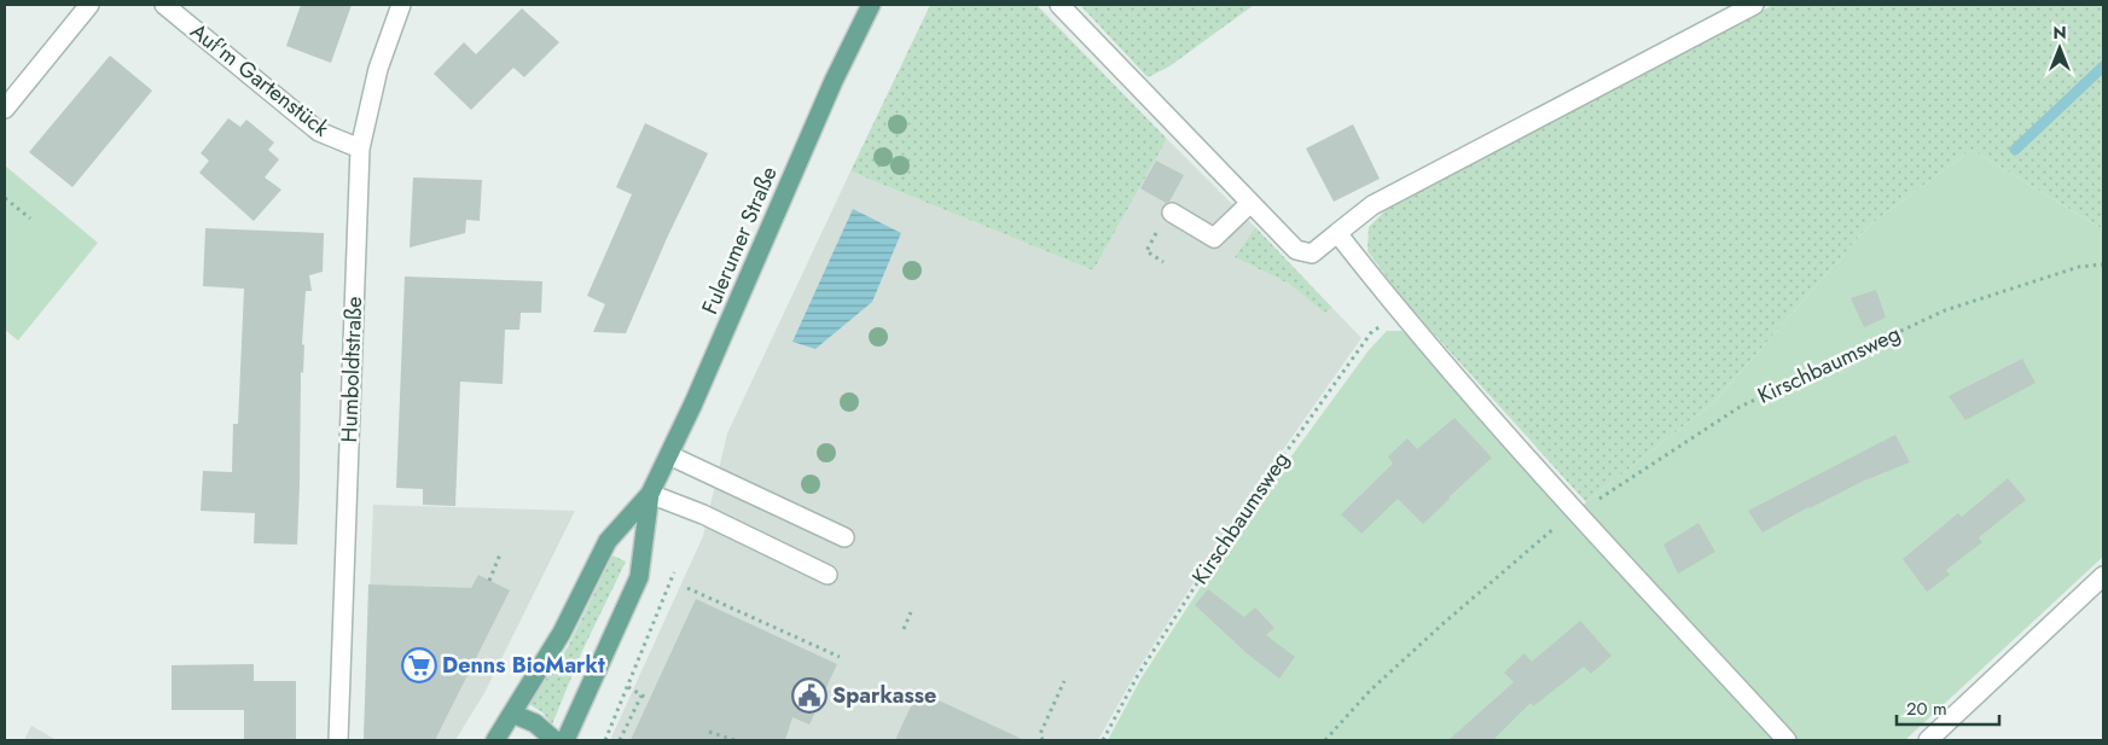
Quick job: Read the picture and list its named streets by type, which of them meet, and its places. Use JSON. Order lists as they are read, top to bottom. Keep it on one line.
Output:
{"streets":{"main road":["Fulerumer Straße"],"street":["Auf'm Gartenstück","Humboldtstraße"],"path":["Kirschbaumsweg"]},"crossings":[["Auf'm Gartenstück","Humboldtstraße"]],"places":{"supermarket":["Denns BioMarkt"],"public building":["Sparkasse"]},"scale_bar":"20 m","north":"top"}
